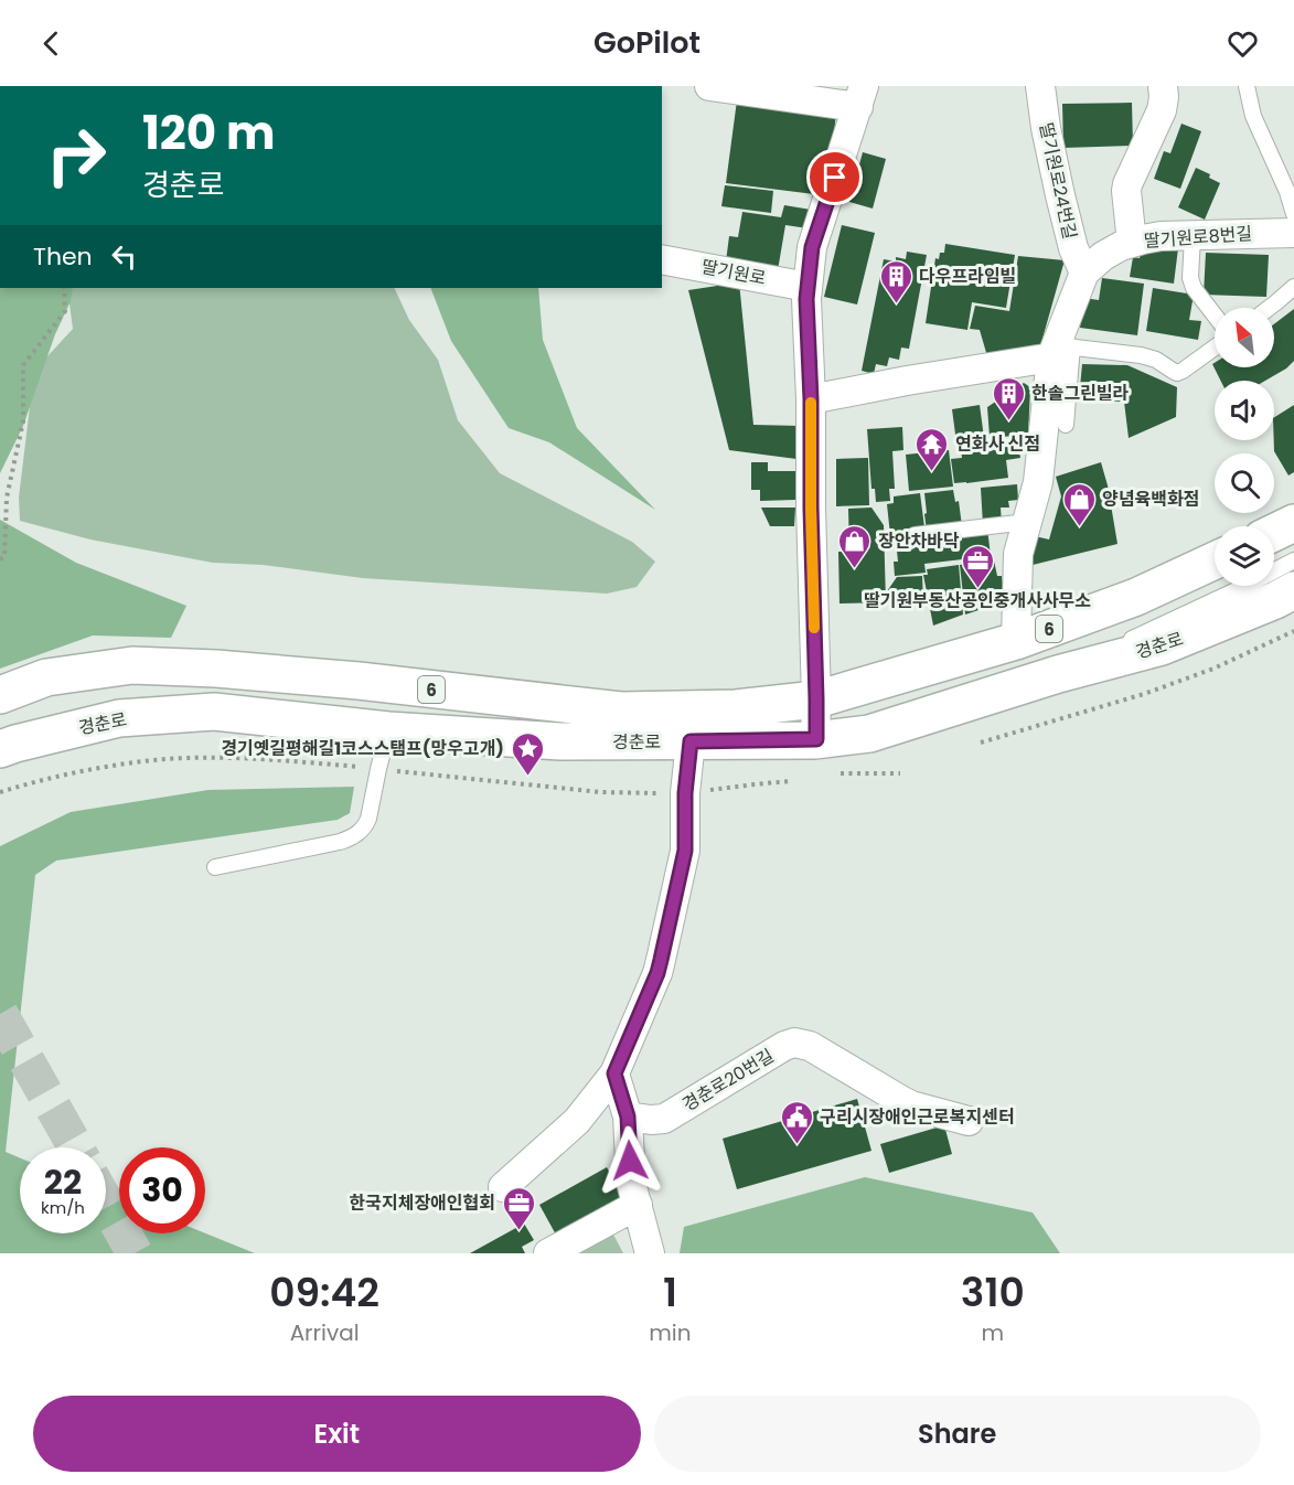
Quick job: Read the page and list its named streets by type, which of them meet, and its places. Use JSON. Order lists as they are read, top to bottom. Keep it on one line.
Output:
{"streets":{"main road":["6","경춘로"],"street":["딸기원로24번길","딸기원로8번길","딸기원로","경춘로20번길"]},"crossings":[["딸기원로24번길","딸기원로8번길"]],"places":{"building":["다우프라임빌","한솔그린빌라"],"temple":["연화사 신점"],"shop":["양념육백화점","장안차바닥"],"office":["딸기원부동산공인중개사사무소","한국지체장애인협회"],"place":["경기옛길평해길1코스스탬프(망우고개)"],"public building":["구리시장애인근로복지센터"]},"north":"top left","page":{"header":"GoPilot","turn":["120 m","경춘로"],"then":"Then","speed":"22 km/h","limit":"30","eta":["09:42","Arrival","1","min","310","m"],"buttons":["Exit","Share"]}}
